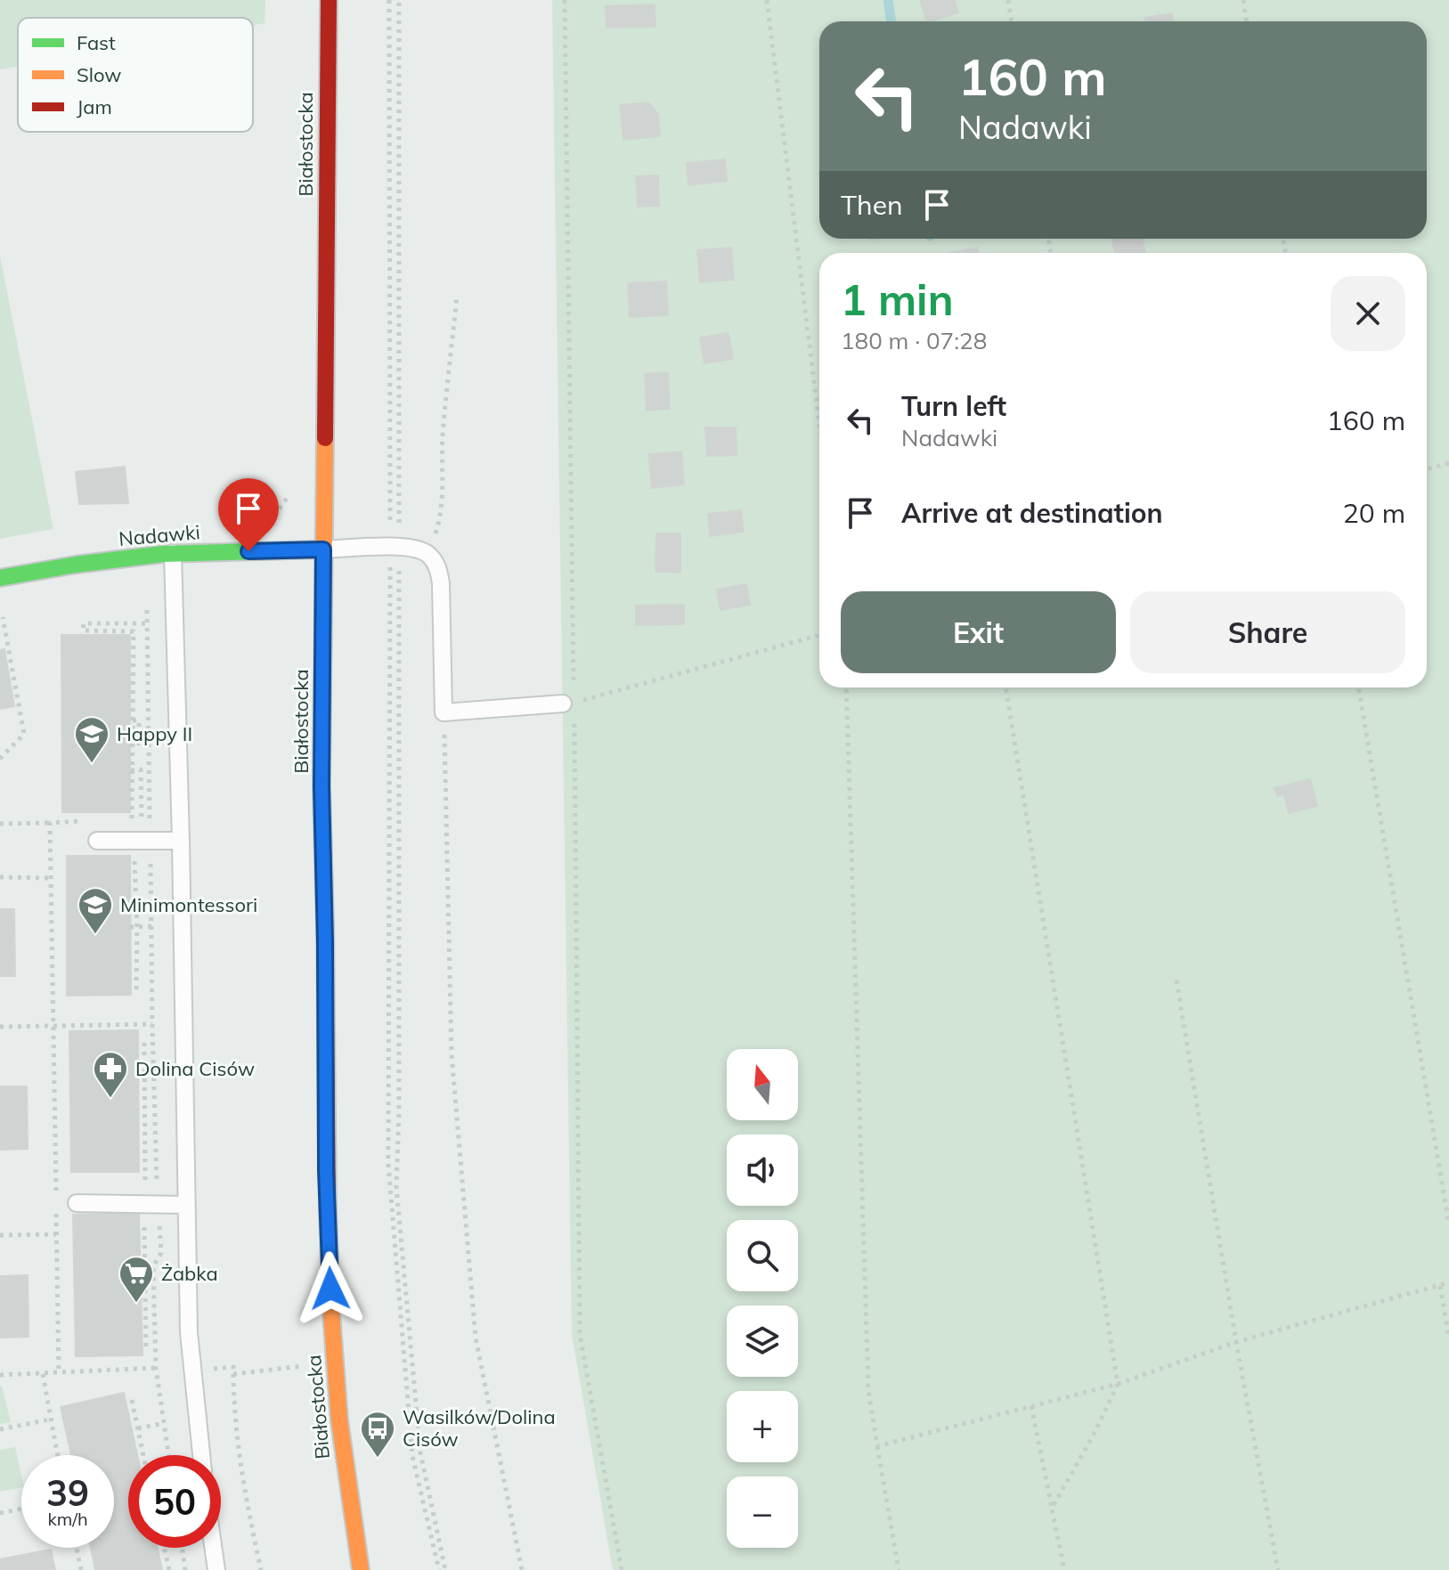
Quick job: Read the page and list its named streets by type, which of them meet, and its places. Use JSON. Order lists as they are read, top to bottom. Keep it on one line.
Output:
{"streets":{"main road":["Białostocka","Nadawki"]},"crossings":[["Białostocka","Nadawki"]],"places":{"school or university":["Happy II","Minimontessori"],"pharmacy":["Dolina Cisów"],"supermarket":["Żabka"],"bus stop":["Wasilków/Dolina Cisów"]},"legend":["Fast","Slow","Jam"],"north":"top","page":{"turn":["160 m","Nadawki"],"then":"Then","heading":["1 min","180 m · 07:28"],"list":[{"name":"Turn left","note":"Nadawki","value":"160 m"},{"name":"Arrive at destination","value":"20 m"}],"buttons":["Exit","Share"],"map_buttons":["+","−"],"speed":"39 km/h","limit":"50"}}
